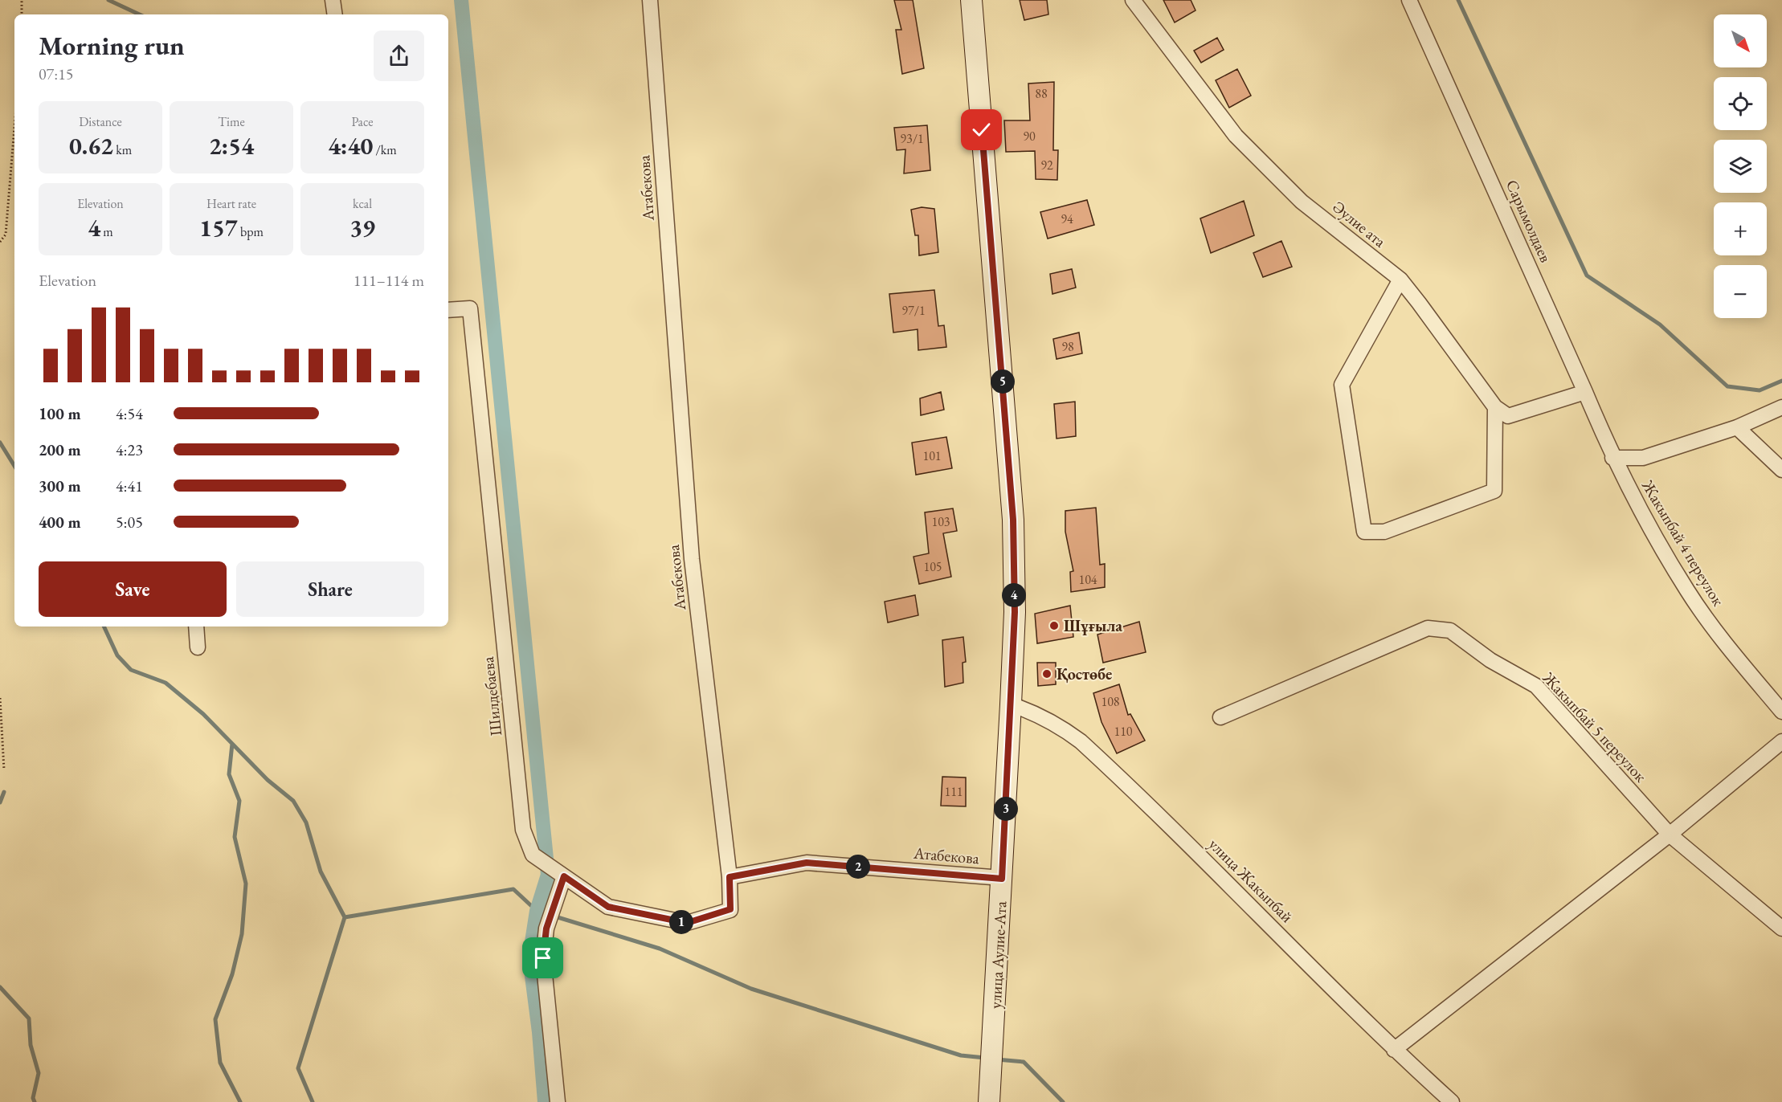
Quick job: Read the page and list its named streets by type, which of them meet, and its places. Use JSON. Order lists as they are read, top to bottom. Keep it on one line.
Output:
{"streets":{"main road":["улица Аулие-Ата"],"street":["Атабекова","Сарымолдаев","Әулие ата","Жакыпбай 4 переулок","Шилдебаева","Жакыпбай 5 переулок","улица Жакыпбай"]},"crossings":[["Атабекова","Шилдебаева"],["Атабекова","улица Аулие-Ата"],["Сарымолдаев","Жакыпбай 4 переулок"],["улица Жакыпбай","улица Аулие-Ата"]],"places":["Шұғыла","Қостөбе"],"house_numbers":["88","90","93/1","92","94","97/1","98","101","103","105","104","108","110","111"],"north":"bottom right","page":{"map_buttons":["+","−"],"heading":["Morning run","07:15"],"stats":[["Distance","0.62 km"],["Time","2:54"],["Pace","4:40 /km"],["Elevation","4 m"],["Heart rate","157 bpm"],["kcal","39"]],"chart":["Elevation","111–114 m"],"pins":["5","4","3","2","1"],"list":[{"name":"100 m","note":"4:54"},{"name":"200 m","note":"4:23"},{"name":"300 m","note":"4:41"},{"name":"400 m","note":"5:05"}],"buttons":["Save","Share"]}}
